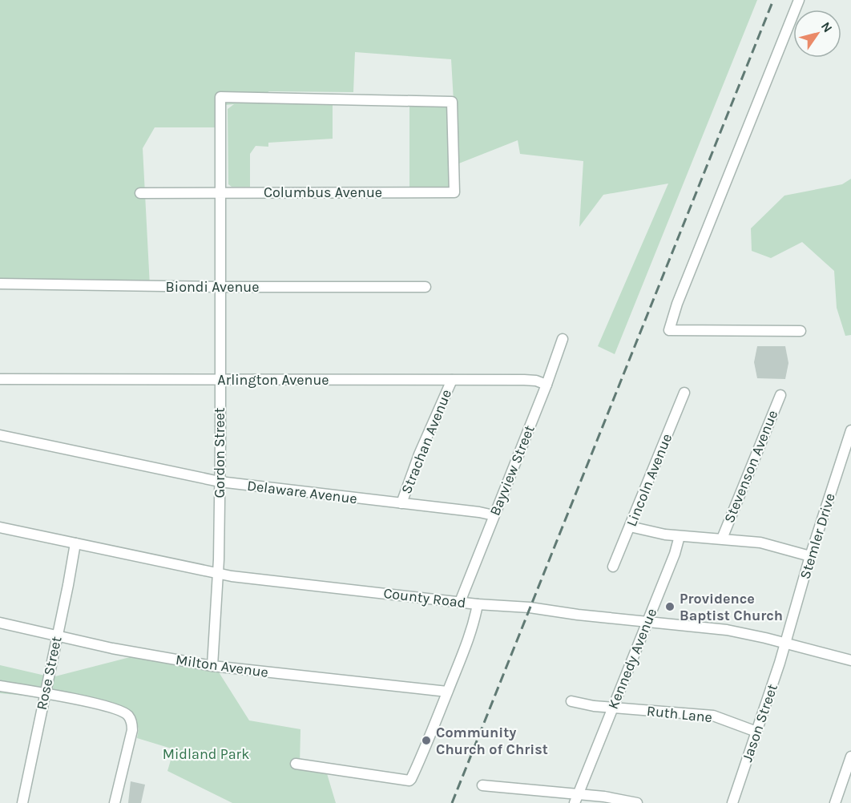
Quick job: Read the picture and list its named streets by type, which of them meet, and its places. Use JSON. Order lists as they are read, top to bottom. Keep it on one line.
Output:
{"streets":{"street":["Columbus Avenue","Biondi Avenue","Arlington Avenue","Strachan Avenue","Gordon Street","Stevenson Avenue","Bayview Street","Lincoln Avenue","Delaware Avenue","Stemler Drive","County Road","Kennedy Avenue","Milton Avenue","Rose Street","Ruth Lane","Jason Street"]},"crossings":[["Columbus Avenue","Gordon Street"],["Biondi Avenue","Gordon Street"],["Arlington Avenue","Strachan Avenue"],["Arlington Avenue","Gordon Street"],["Arlington Avenue","Bayview Street"],["Strachan Avenue","Delaware Avenue"],["Gordon Street","Delaware Avenue"],["Gordon Street","County Road"],["Gordon Street","Milton Avenue"],["Bayview Street","Delaware Avenue"],["Bayview Street","County Road"],["Stemler Drive","County Road"],["Stemler Drive","Jason Street"],["County Road","Kennedy Avenue"],["County Road","Rose Street"],["County Road","Jason Street"],["Kennedy Avenue","Ruth Lane"],["Milton Avenue","Rose Street"],["Ruth Lane","Jason Street"]],"parks":["Midland Park"],"places":["Providence Baptist Church","Community Church of Christ"],"north":"top right"}
